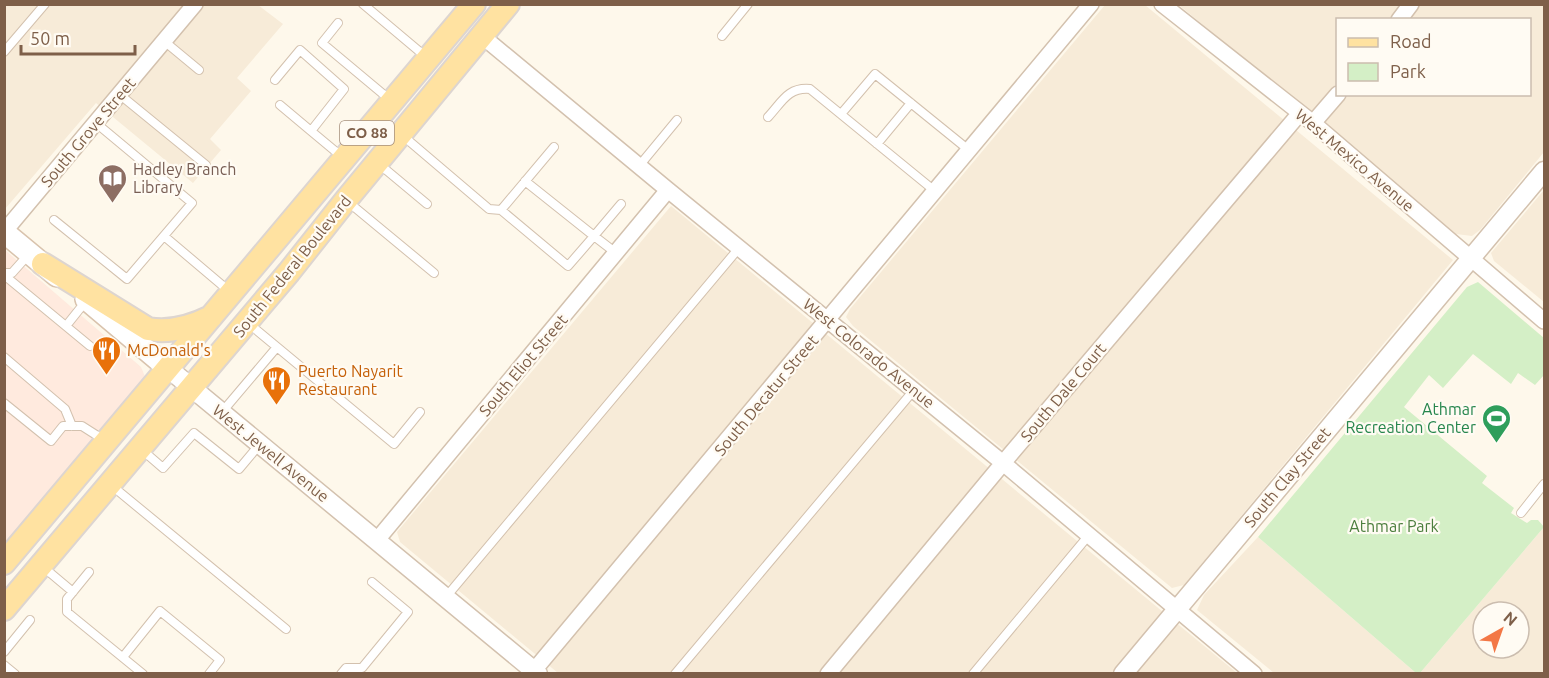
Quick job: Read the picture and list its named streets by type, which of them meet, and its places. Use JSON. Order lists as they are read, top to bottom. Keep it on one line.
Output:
{"streets":{"main road":["CO 88","South Federal Boulevard","West Jewell Avenue"],"street":["South Grove Street","West Mexico Avenue","West Colorado Avenue","South Eliot Street","South Dale Court","South Decatur Street","South Clay Street"]},"crossings":[["South Grove Street","West Jewell Avenue"],["West Mexico Avenue","South Dale Court"],["West Mexico Avenue","South Clay Street"],["South Federal Boulevard","West Colorado Avenue"],["South Federal Boulevard","West Jewell Avenue"],["West Colorado Avenue","South Eliot Street"],["West Colorado Avenue","South Dale Court"],["West Colorado Avenue","South Decatur Street"],["West Colorado Avenue","South Clay Street"],["South Eliot Street","West Jewell Avenue"],["South Decatur Street","West Jewell Avenue"]],"parks":["Athmar Park"],"places":{"library":["Hadley Branch Library"],"restaurant":["McDonald's","Puerto Nayarit Restaurant"],"sports":["Athmar Recreation Center"]},"legend":["Road","Park"],"scale_bar":"50 m","north":"top right"}
